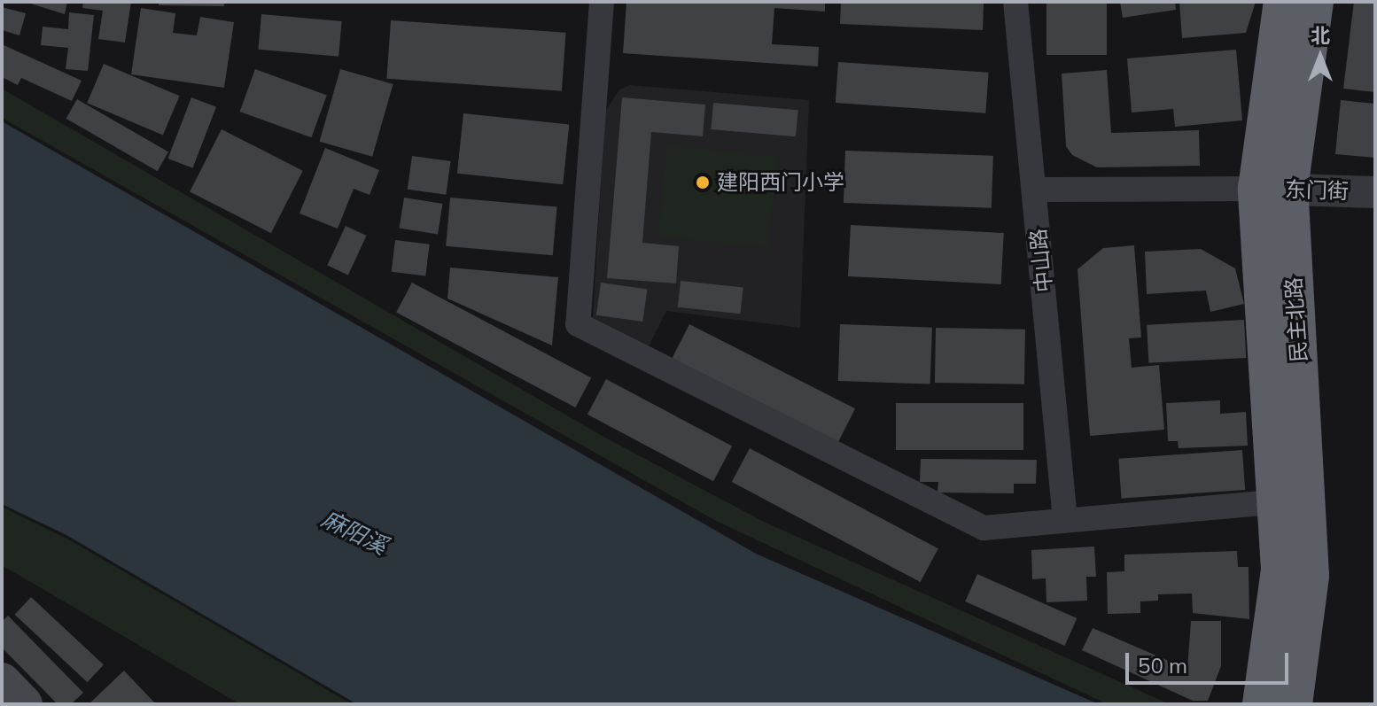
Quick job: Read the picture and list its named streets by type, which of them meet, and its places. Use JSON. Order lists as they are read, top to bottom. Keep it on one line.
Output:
{"streets":{"highway":["民主北路"],"street":["东门街","中山路"]},"crossings":[["东门街","民主北路"]],"water":["麻阳溪"],"places":["建阳西门小学"],"scale_bar":"50 m","north":"top"}
